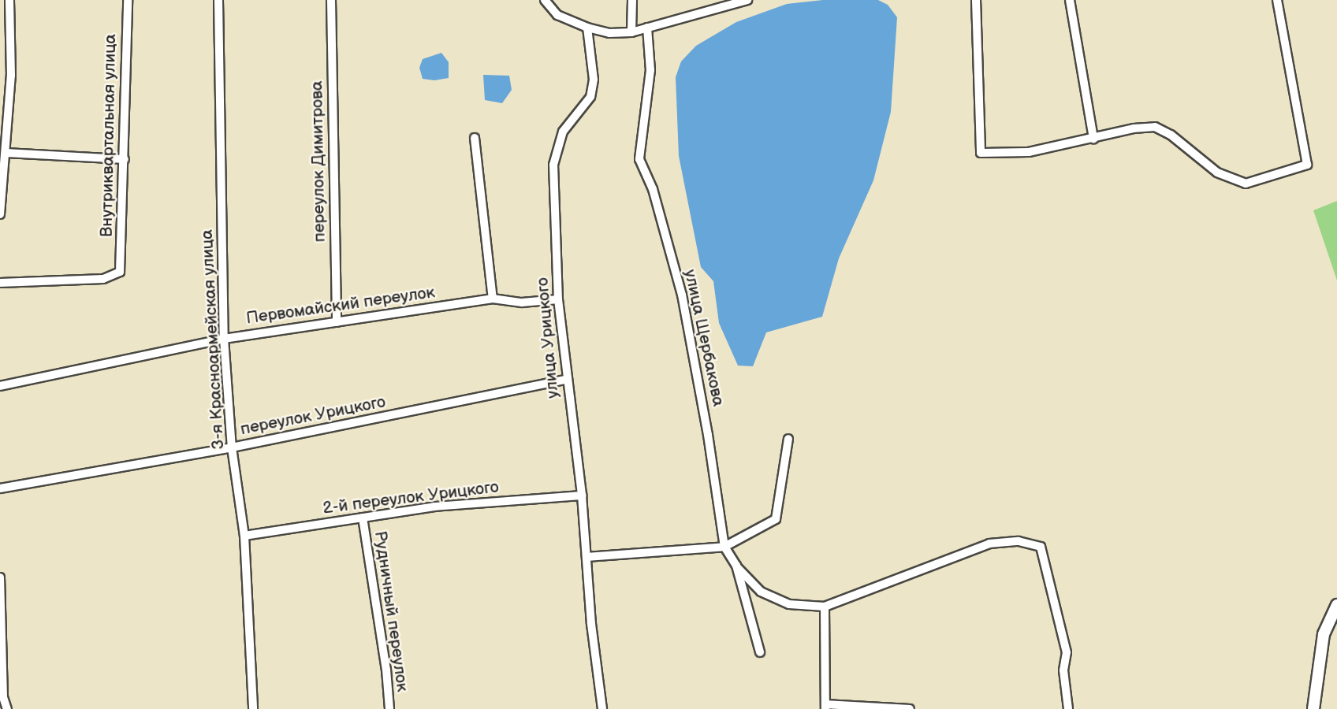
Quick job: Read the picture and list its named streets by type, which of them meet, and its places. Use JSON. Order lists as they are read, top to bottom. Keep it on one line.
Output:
{"streets":{"street":["Внутриквартальная улица","переулок Димитрова","Первомайский переулок","улица Урицкого","улица Щербакова","3-я Красноармейская улица","переулок Урицкого","2-й переулок Урицкого","Рудничный переулок"]},"crossings":[["переулок Димитрова","Первомайский переулок"],["Первомайский переулок","улица Урицкого"],["Первомайский переулок","3-я Красноармейская улица"],["улица Урицкого","переулок Урицкого"],["улица Урицкого","2-й переулок Урицкого"],["3-я Красноармейская улица","переулок Урицкого"],["3-я Красноармейская улица","2-й переулок Урицкого"],["2-й переулок Урицкого","Рудничный переулок"]]}
